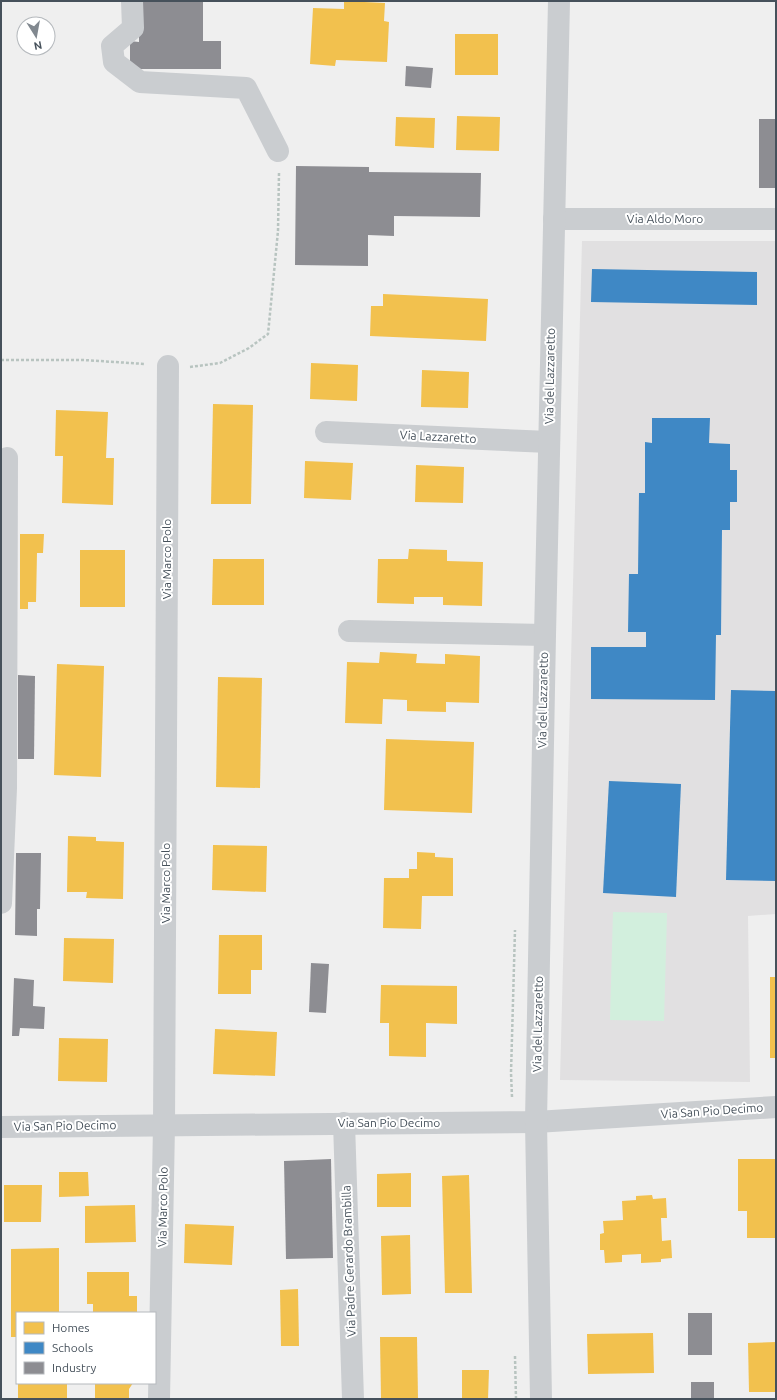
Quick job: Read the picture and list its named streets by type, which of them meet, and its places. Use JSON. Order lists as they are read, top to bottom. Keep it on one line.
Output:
{"streets":{"street":["Via Aldo Moro","Via del Lazzaretto","Via Lazzaretto","Via Marco Polo","Via San Pio Decimo","Via Padre Gerardo Brambilla"]},"crossings":[["Via Aldo Moro","Via del Lazzaretto"],["Via del Lazzaretto","Via Lazzaretto"],["Via del Lazzaretto","Via San Pio Decimo"],["Via Marco Polo","Via San Pio Decimo"],["Via San Pio Decimo","Via Padre Gerardo Brambilla"]],"legend":["Homes","Schools","Industry"],"north":"bottom"}
